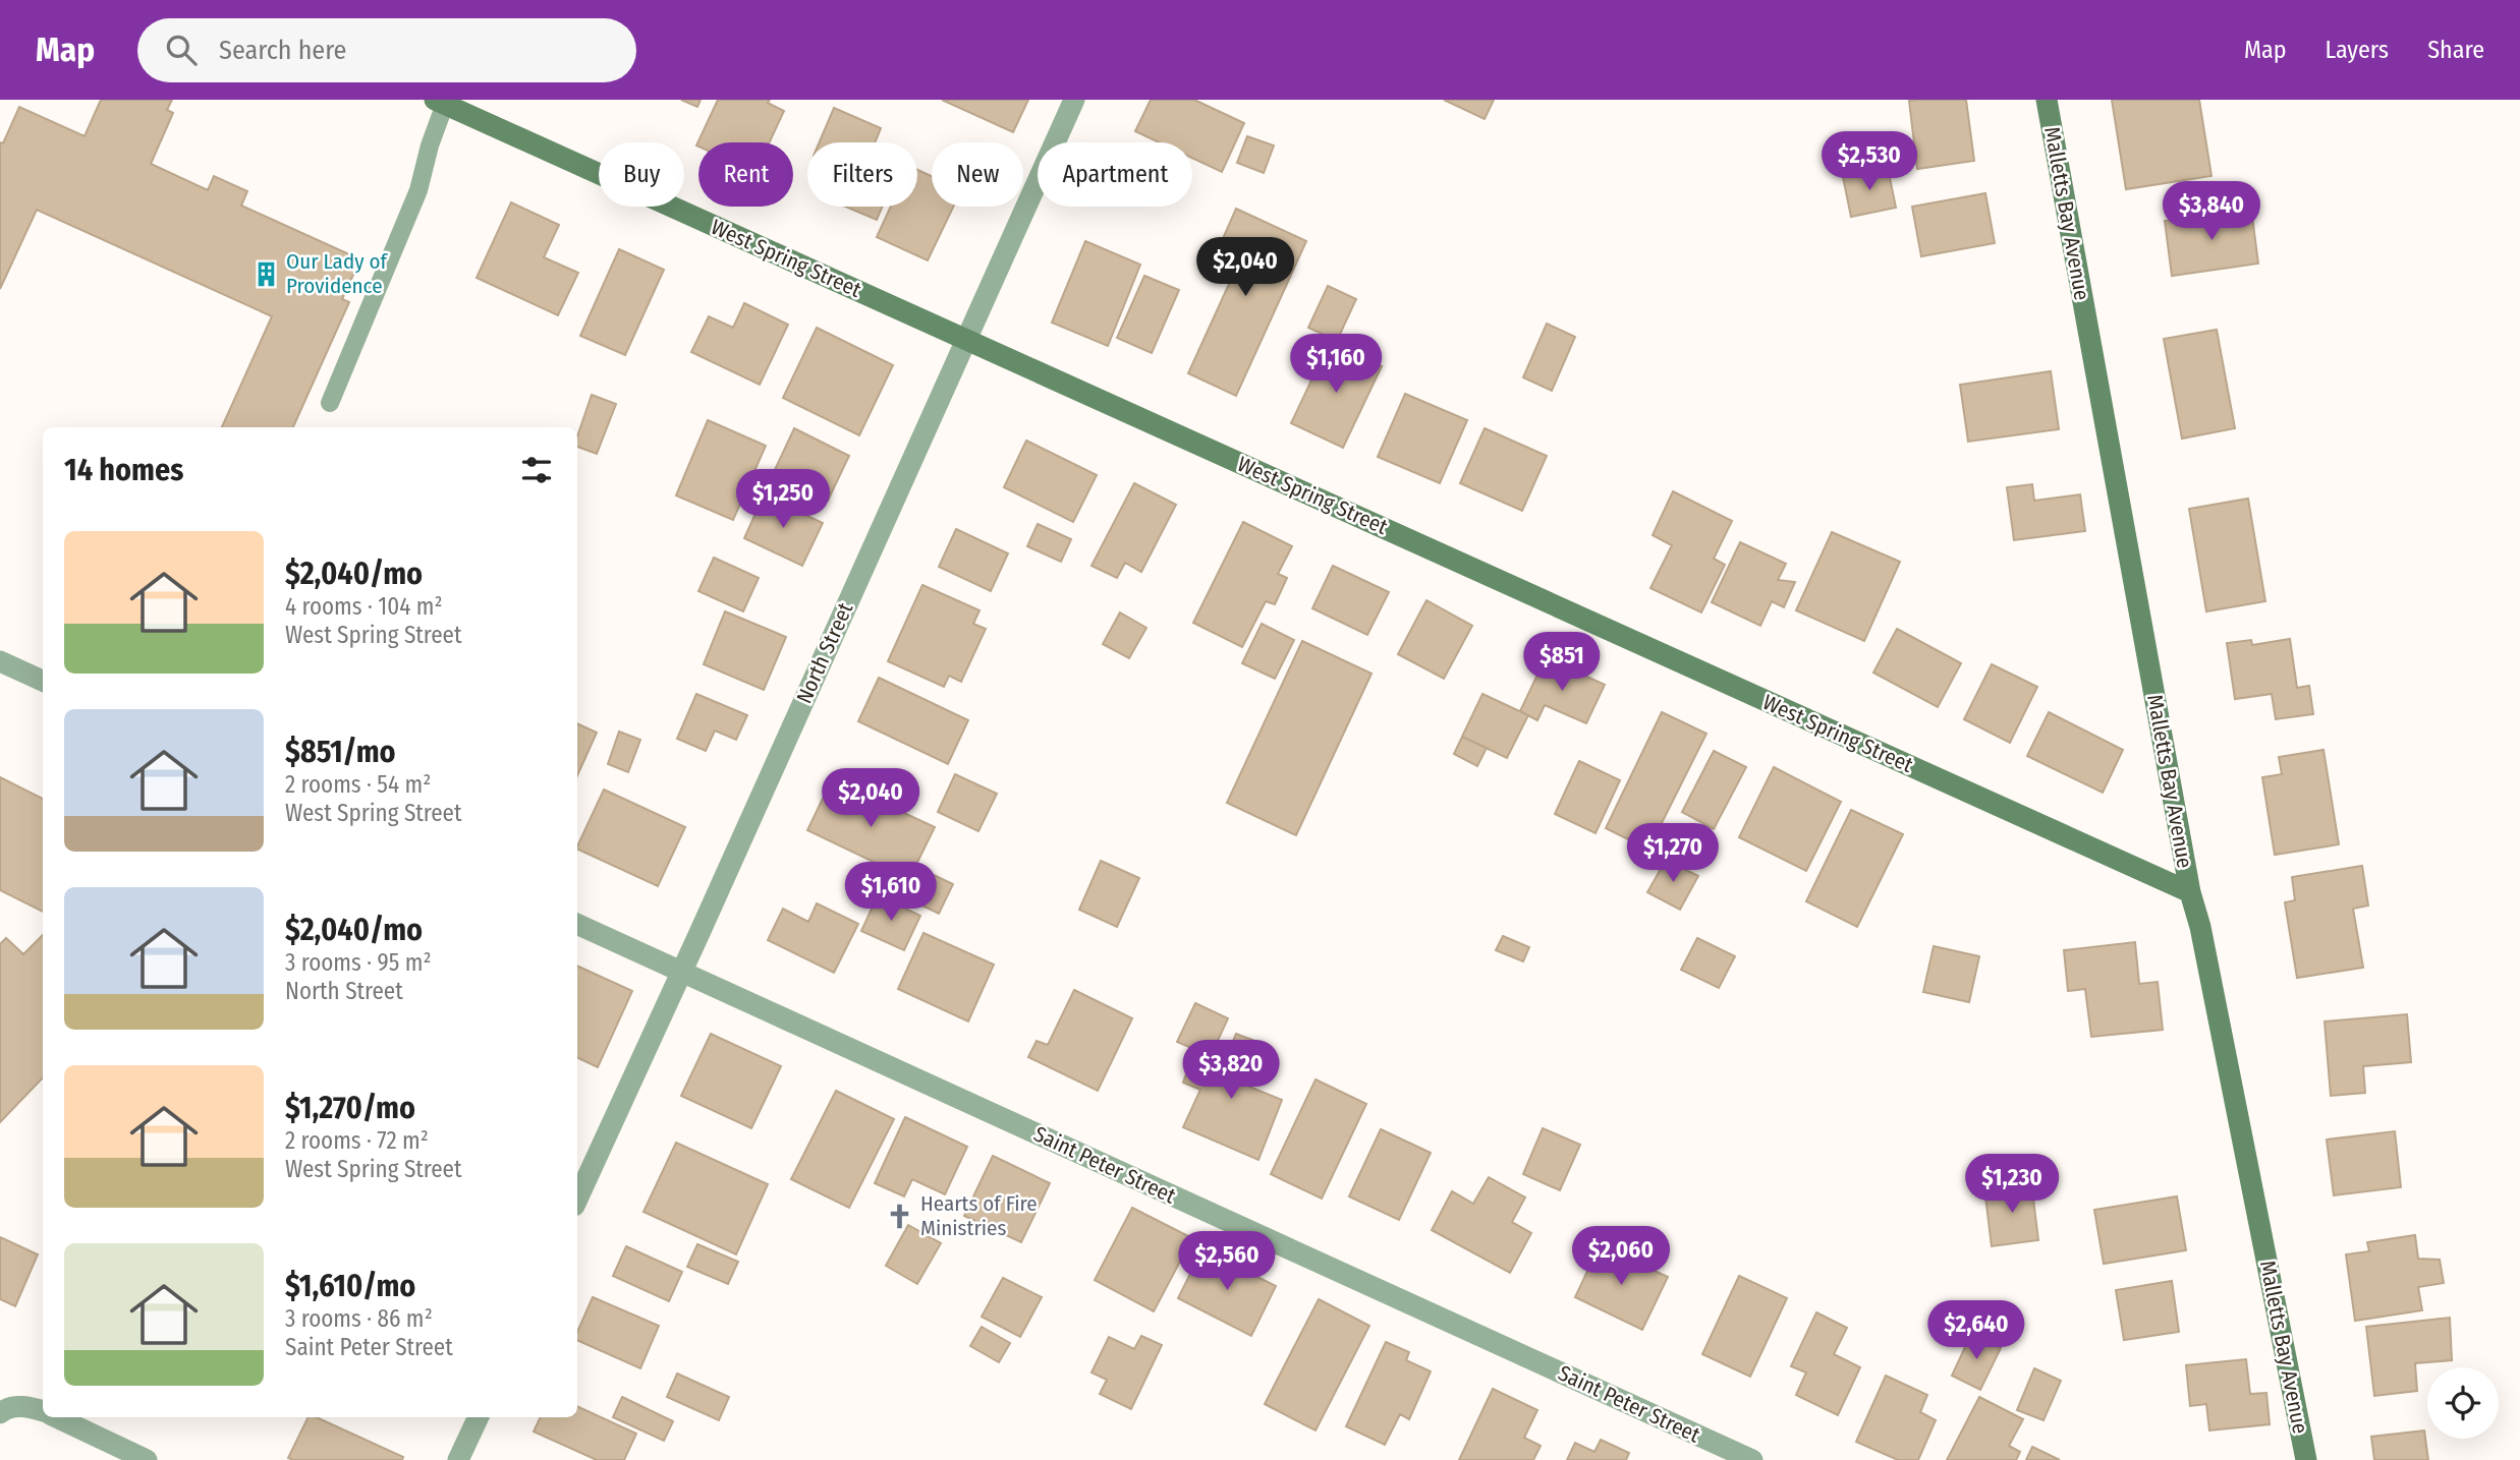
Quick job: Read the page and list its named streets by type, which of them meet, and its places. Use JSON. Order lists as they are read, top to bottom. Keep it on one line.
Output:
{"streets":{"street":["Malletts Bay Avenue","West Spring Street","North Street","Saint Peter Street"]},"crossings":[["Malletts Bay Avenue","West Spring Street"],["West Spring Street","North Street"],["North Street","Saint Peter Street"]],"places":{"building":["Our Lady of Providence"],"church":["Hearts of Fire Ministries"]},"page":{"header":"Map","search":"Search here","nav":["Map","Layers","Share"],"price":["$2,530","$3,840","$2,040","$1,160","$1,250","$851","$2,040","$1,270","$1,610","$3,820","$1,230","$2,060","$2,560","$2,640"],"chip":["Buy","Rent","Filters","New","Apartment"],"heading":"14 homes","list":[{"name":"$2,040/mo","note":"4 rooms · 104 m² · West Spring Street"},{"name":"$851/mo","note":"2 rooms · 54 m² · West Spring Street"},{"name":"$2,040/mo","note":"3 rooms · 95 m² · North Street"},{"name":"$1,270/mo","note":"2 rooms · 72 m² · West Spring Street"},{"name":"$1,610/mo","note":"3 rooms · 86 m² · Saint Peter Street"}]}}
